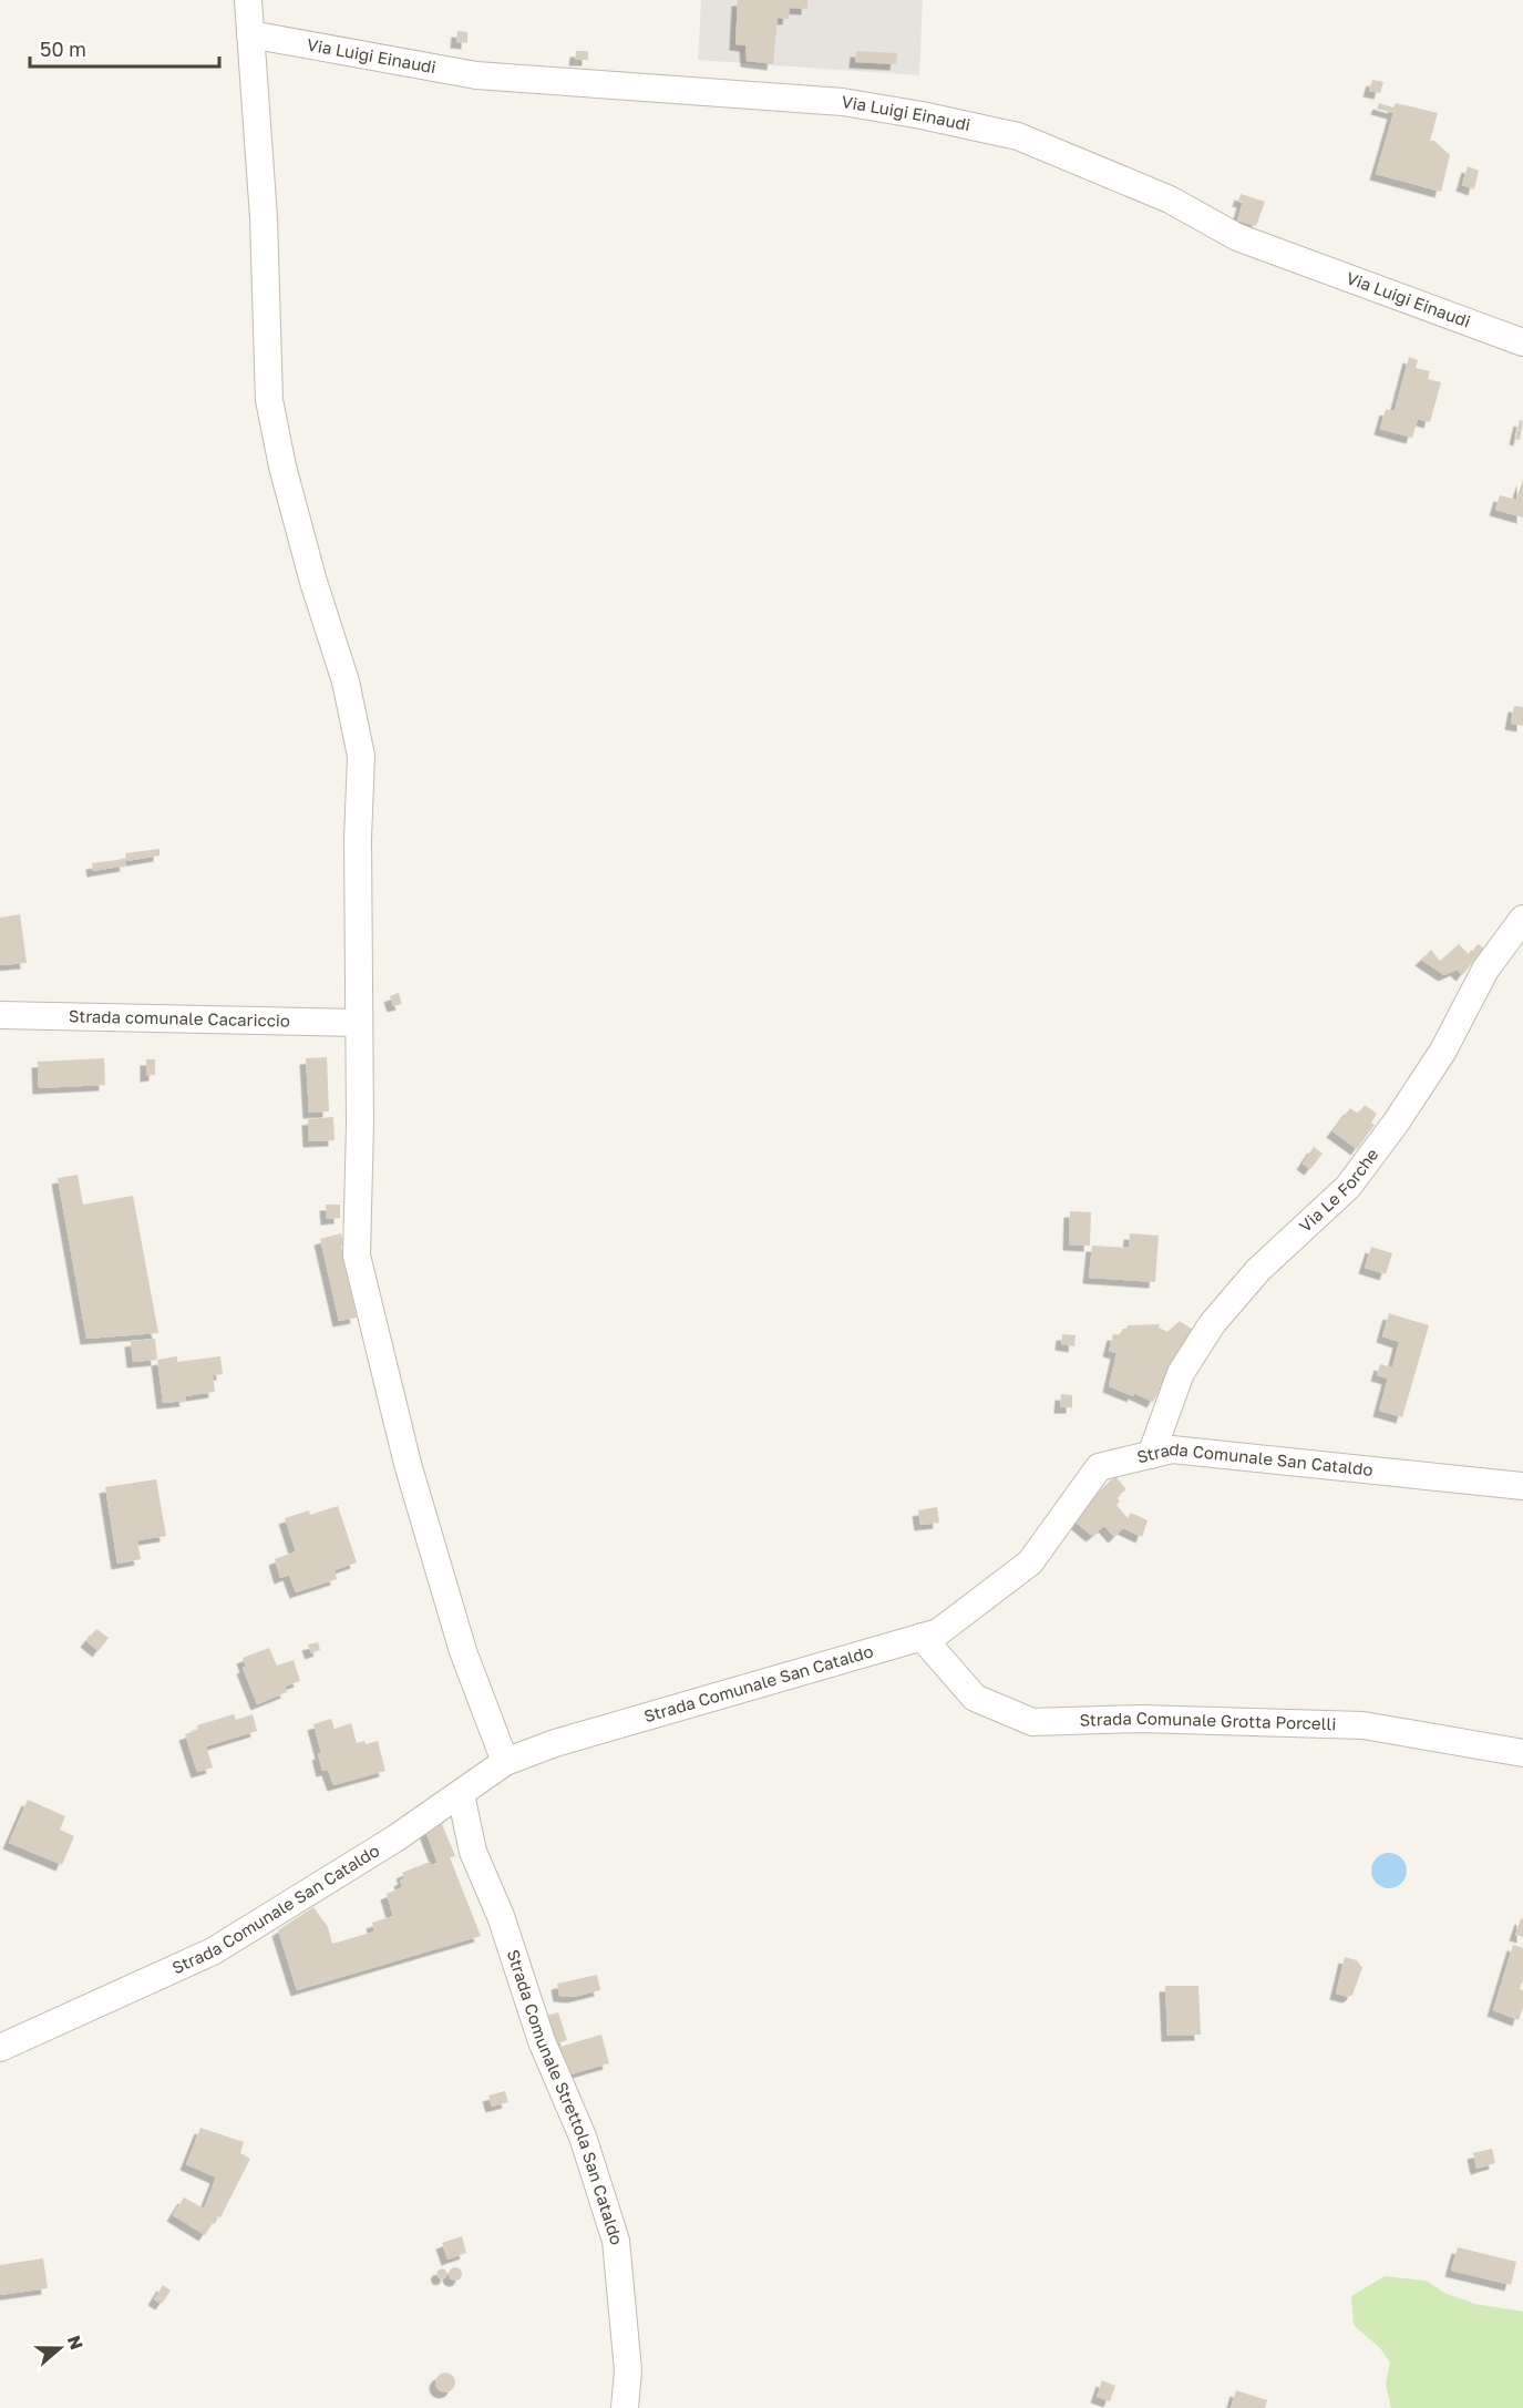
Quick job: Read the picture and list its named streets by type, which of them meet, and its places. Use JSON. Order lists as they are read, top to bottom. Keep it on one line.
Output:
{"streets":{"street":["Via Luigi Einaudi","Strada comunale Cacariccio","Via Le Forche","Strada Comunale San Cataldo","Strada Comunale Grotta Porcelli","Strada Comunale Strettola San Cataldo"]},"crossings":[["Via Le Forche","Strada Comunale San Cataldo"],["Strada Comunale San Cataldo","Strada Comunale Grotta Porcelli"],["Strada Comunale San Cataldo","Strada Comunale Strettola San Cataldo"]],"scale_bar":"50 m","north":"right"}
